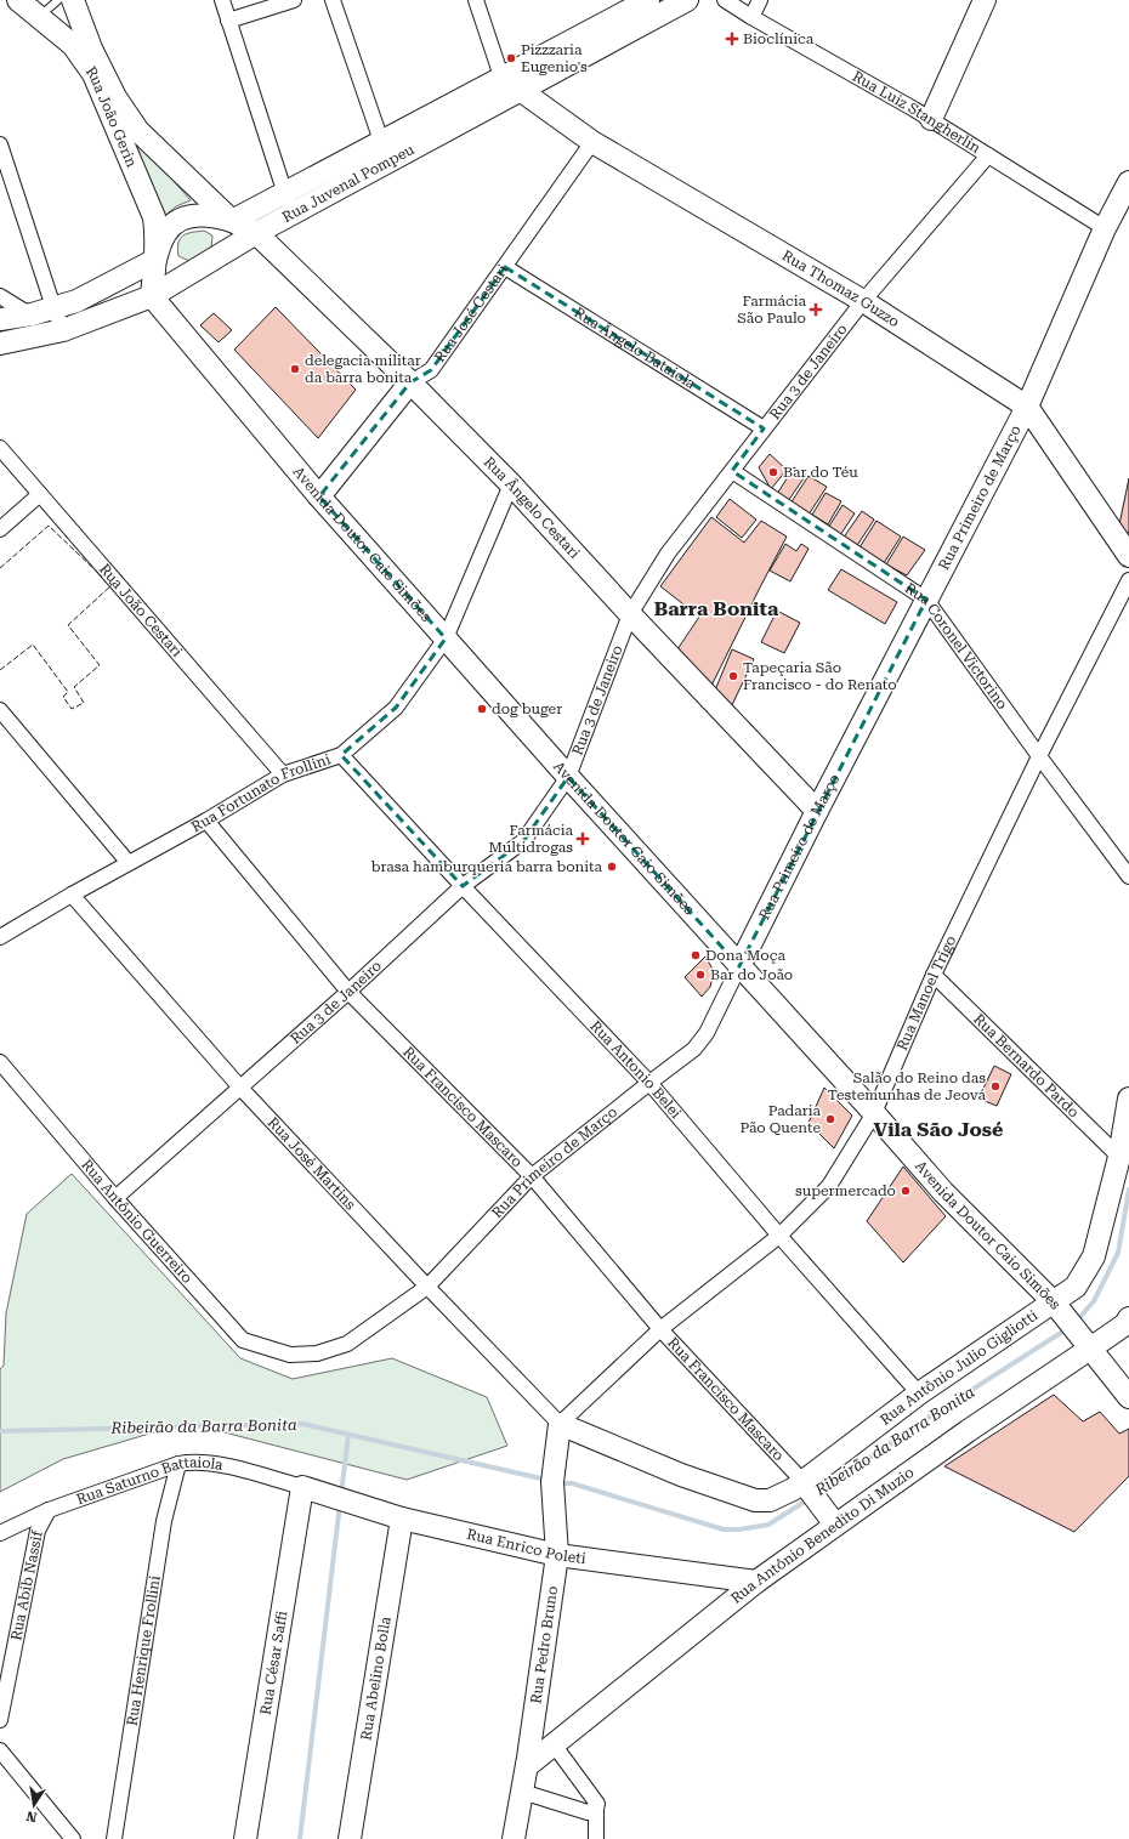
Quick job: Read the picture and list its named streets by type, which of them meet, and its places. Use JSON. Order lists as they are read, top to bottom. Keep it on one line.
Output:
{"streets":{"street":["Rua Luiz Stangherlin","Rua João Gerin","Rua Juvenal Pompeu","Rua Thomaz Guzzo","Rua José Cestari","Rua Ângelo Bataiola","Rua 3 de Janeiro","Rua Primeiro de Março","Rua Ângelo Cestari","Avenida Doutor Caio Simões","Rua João Cestari","Rua Coronel Victorino","Rua Fortunato Frollini","Rua Manoel Trigo","Rua Bernardo Pardo","Rua Antonio Belei","Rua Francisco Mascaro","Rua José Martins","Rua Antônio Guerreiro","Rua Antônio Julio Gigliotti","Rua Saturno Battaiola","Rua Antônio Benedito Di Muzio","Rua Enrico Poleti","Rua Abib Nassif","Rua Pedro Bruno","Rua Henrique Frollini","Rua César Saffi","Rua Abelino Bolla"]},"crossings":[["Rua Luiz Stangherlin","Rua 3 de Janeiro"],["Rua Luiz Stangherlin","Rua Primeiro de Março"],["Rua Juvenal Pompeu","Rua Thomaz Guzzo"],["Rua Juvenal Pompeu","Rua Ângelo Cestari"],["Rua Juvenal Pompeu","Avenida Doutor Caio Simões"],["Rua Thomaz Guzzo","Rua José Cestari"],["Rua Thomaz Guzzo","Rua 3 de Janeiro"],["Rua Thomaz Guzzo","Rua Primeiro de Março"],["Rua José Cestari","Rua Ângelo Bataiola"],["Rua José Cestari","Rua Ângelo Cestari"],["Rua José Cestari","Avenida Doutor Caio Simões"],["Rua Ângelo Bataiola","Rua 3 de Janeiro"],["Rua 3 de Janeiro","Rua Ângelo Cestari"],["Rua 3 de Janeiro","Avenida Doutor Caio Simões"],["Rua 3 de Janeiro","Rua Coronel Victorino"],["Rua 3 de Janeiro","Rua Antonio Belei"],["Rua 3 de Janeiro","Rua Francisco Mascaro"],["Rua 3 de Janeiro","Rua José Martins"],["Rua 3 de Janeiro","Rua Antônio Guerreiro"],["Rua Primeiro de Março","Rua Ângelo Cestari"],["Rua Primeiro de Março","Avenida Doutor Caio Simões"],["Rua Primeiro de Março","Rua Coronel Victorino"],["Rua Primeiro de Março","Rua Antonio Belei"],["Rua Primeiro de Março","Rua Francisco Mascaro"],["Rua Primeiro de Março","Rua José Martins"],["Rua Primeiro de Março","Rua Antônio Guerreiro"],["Rua Ângelo Cestari","Rua Fortunato Frollini"],["Avenida Doutor Caio Simões","Rua Fortunato Frollini"],["Avenida Doutor Caio Simões","Rua Manoel Trigo"],["Avenida Doutor Caio Simões","Rua Antônio Julio Gigliotti"],["Avenida Doutor Caio Simões","Rua Antônio Benedito Di Muzio"],["Rua João Cestari","Rua Fortunato Frollini"],["Rua Coronel Victorino","Rua Manoel Trigo"],["Rua Fortunato Frollini","Rua Antonio Belei"],["Rua Fortunato Frollini","Rua Francisco Mascaro"],["Rua Fortunato Frollini","Rua José Martins"],["Rua Manoel Trigo","Rua Bernardo Pardo"],["Rua Manoel Trigo","Rua Antonio Belei"],["Rua Manoel Trigo","Rua Francisco Mascaro"],["Rua Manoel Trigo","Rua José Martins"],["Rua Manoel Trigo","Rua Antônio Julio Gigliotti"],["Rua Manoel Trigo","Rua Pedro Bruno"],["Rua Bernardo Pardo","Rua Antônio Julio Gigliotti"],["Rua Antonio Belei","Rua Antônio Julio Gigliotti"],["Rua Francisco Mascaro","Rua Antônio Julio Gigliotti"],["Rua Francisco Mascaro","Rua Antônio Benedito Di Muzio"],["Rua José Martins","Rua Antônio Julio Gigliotti"],["Rua José Martins","Rua Pedro Bruno"],["Rua Antônio Julio Gigliotti","Rua Pedro Bruno"],["Rua Saturno Battaiola","Rua Enrico Poleti"],["Rua Saturno Battaiola","Rua Abib Nassif"],["Rua Saturno Battaiola","Rua Henrique Frollini"],["Rua Saturno Battaiola","Rua César Saffi"],["Rua Antônio Benedito Di Muzio","Rua Enrico Poleti"],["Rua Antônio Benedito Di Muzio","Rua Pedro Bruno"],["Rua Enrico Poleti","Rua Pedro Bruno"],["Rua Enrico Poleti","Rua César Saffi"],["Rua Enrico Poleti","Rua Abelino Bolla"]],"districts":["Barra Bonita","Vila São José"],"water":["Ribeirão da Barra Bonita"],"places":{"health":["Bioclínica","Farmácia São Paulo","Farmácia Multidrogas"],"other":["Pizzzaria Eugenio's","delegacia militar da barra bonita","Bar do Téu","Tapeçaria São Francisco - do Renato","dog buger","brasa hamburqueria barra bonita","Dona Moça","Bar do João","Salão do Reino das Testemunhas de Jeová","Padaria Pão Quente","supermercado"]},"north":"bottom"}
